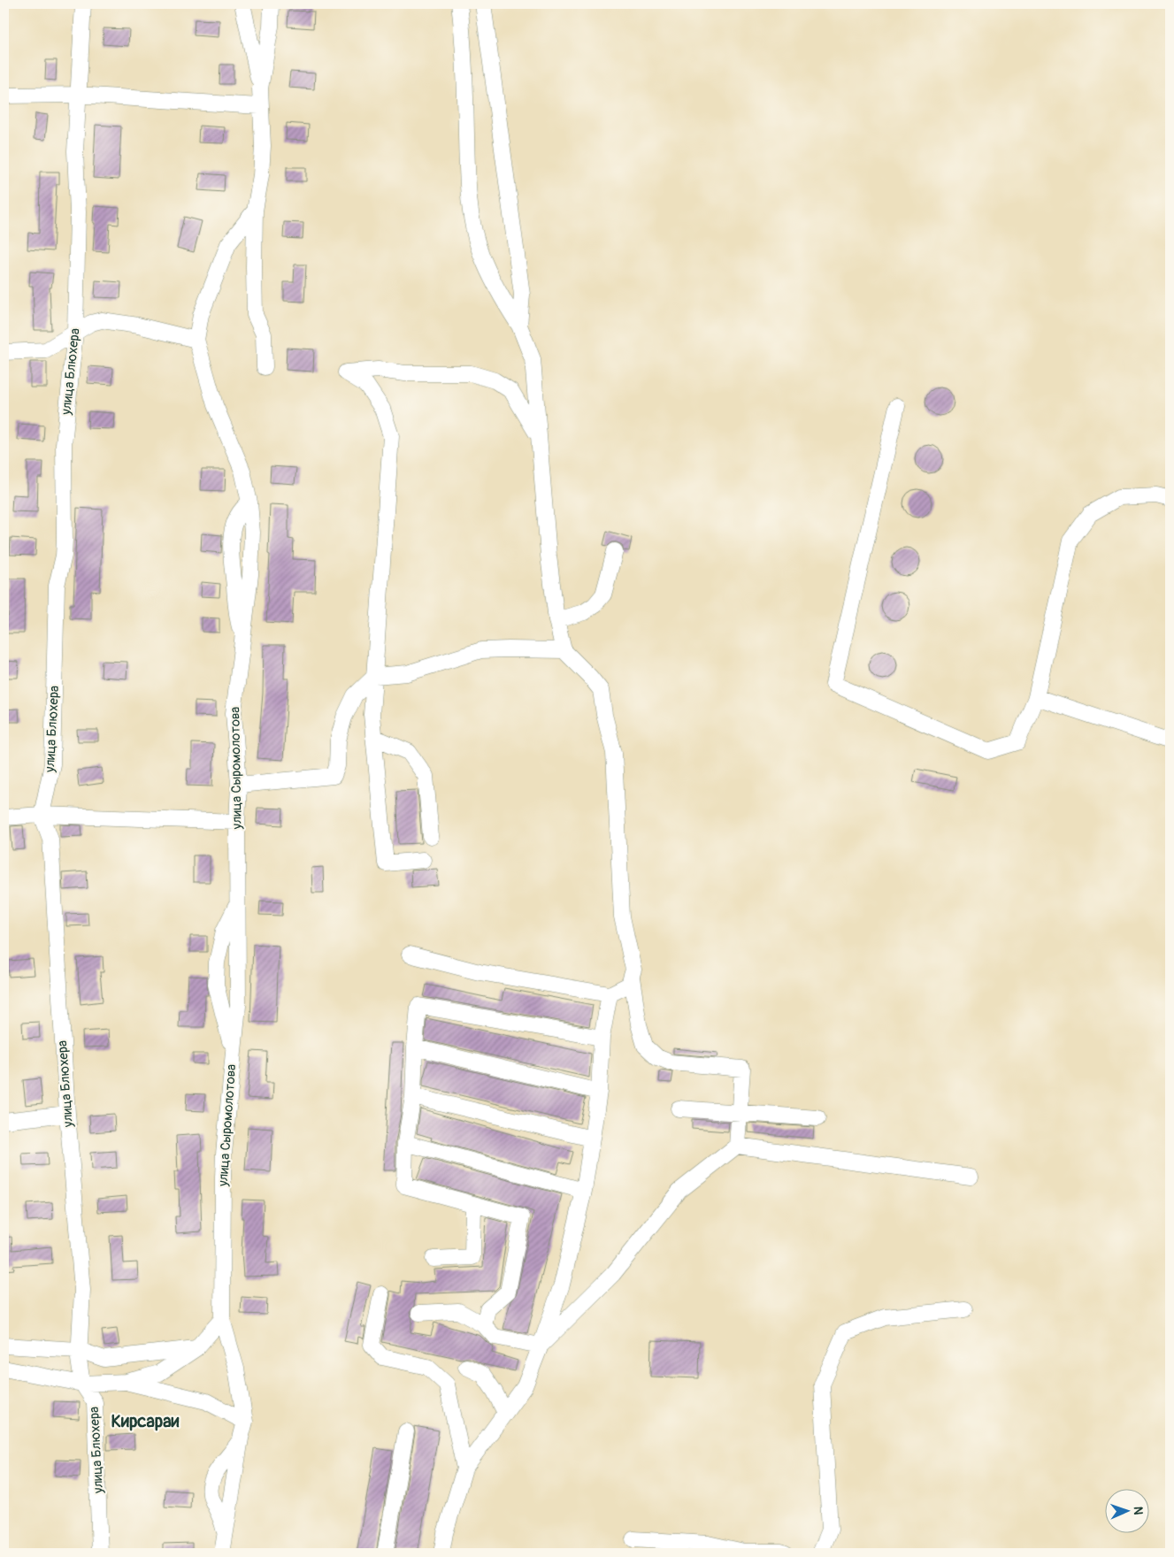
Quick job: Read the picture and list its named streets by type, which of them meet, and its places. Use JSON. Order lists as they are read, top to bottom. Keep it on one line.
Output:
{"streets":{"street":["улица Блюхера","улица Сыромолотова"]},"districts":["Кирсараи"],"north":"right"}
